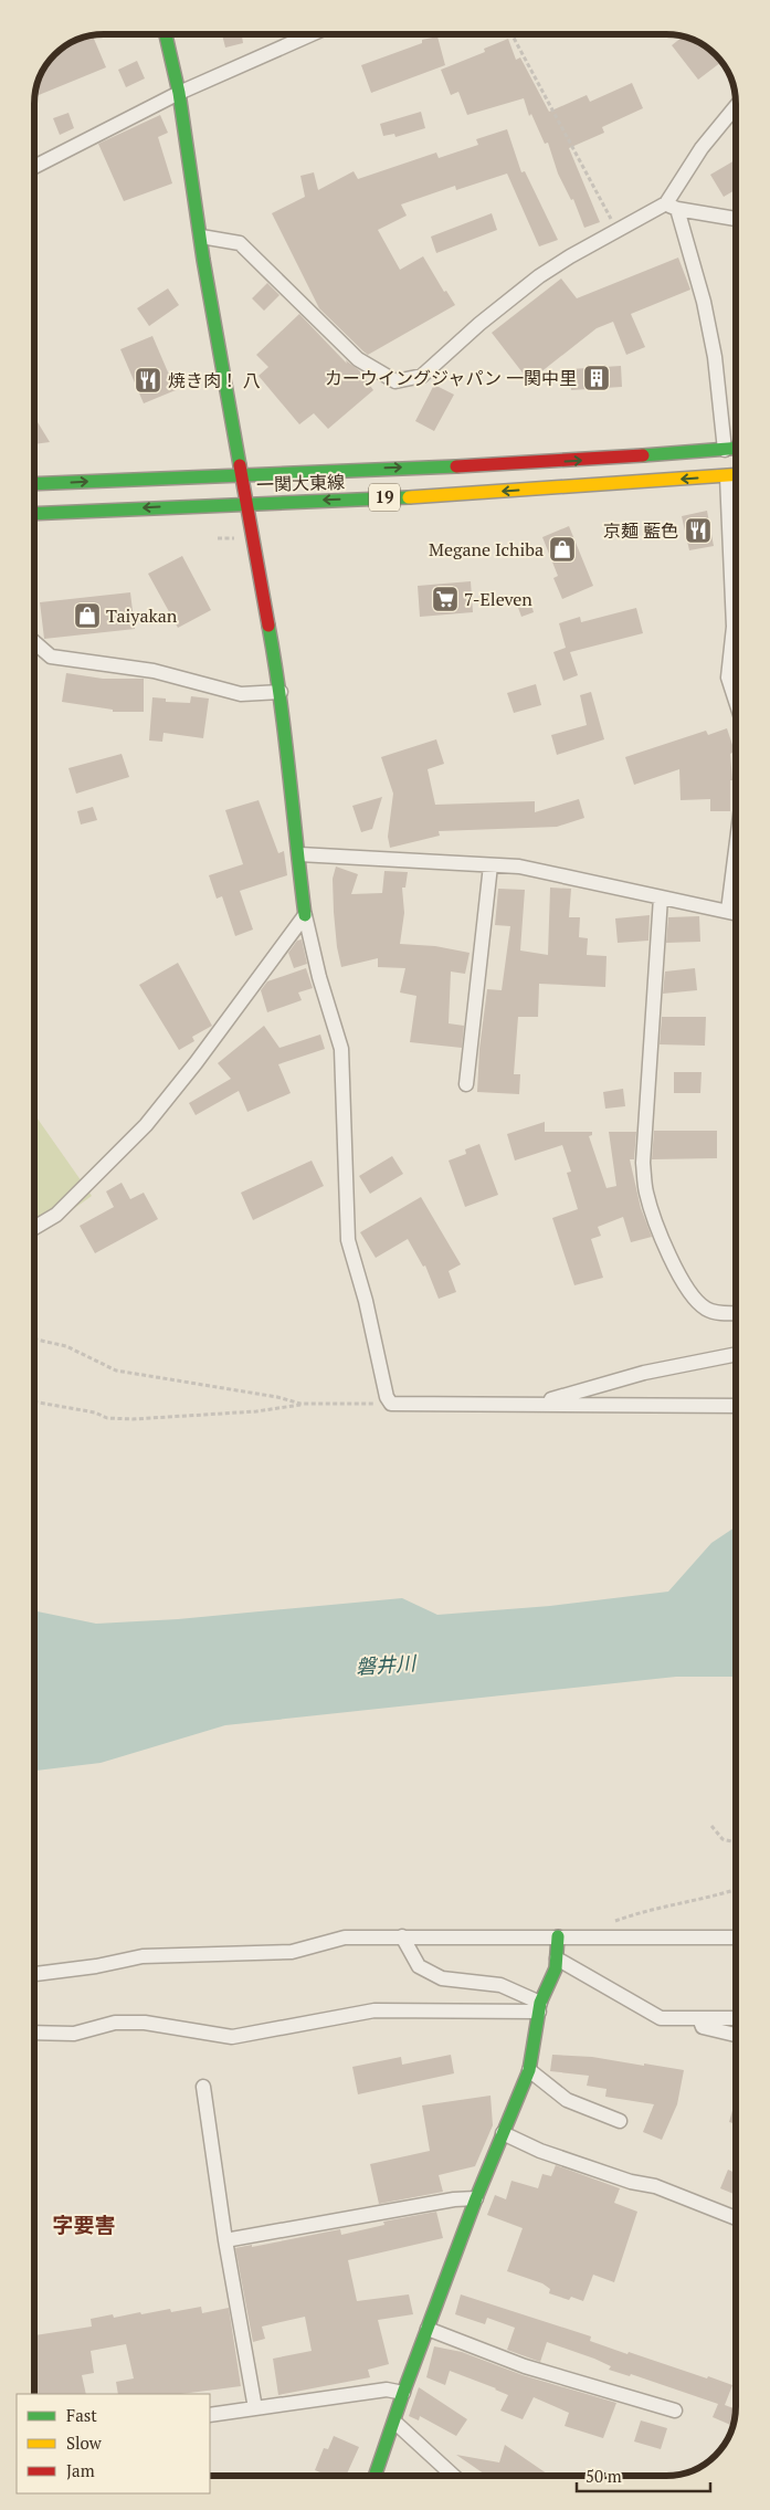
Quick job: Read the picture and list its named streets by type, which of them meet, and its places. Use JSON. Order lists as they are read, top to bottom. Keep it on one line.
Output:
{"streets":{"street":["一関大東線","19"]},"districts":["字要害"],"water":["磐井川"],"places":{"building":["カーウイングジャパン 一関中里"],"restaurant":["焼き肉！ 八","京麺 藍色"],"shop":["Megane Ichiba","Taiyakan"],"supermarket":["7-Eleven"]},"legend":["Fast","Slow","Jam"],"scale_bar":"50 m"}
